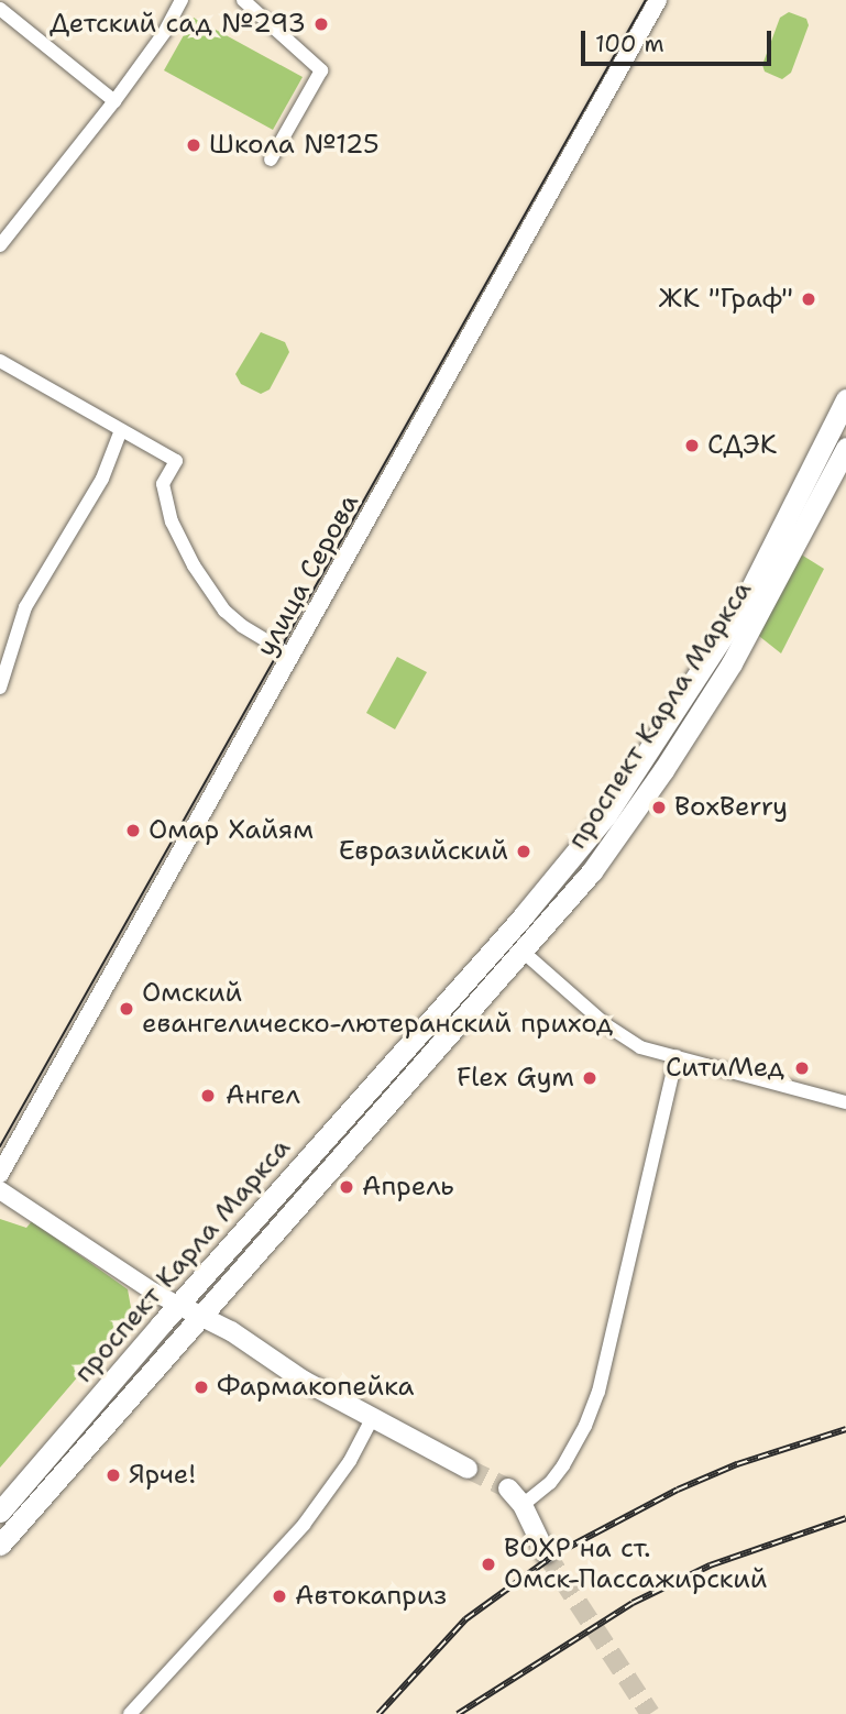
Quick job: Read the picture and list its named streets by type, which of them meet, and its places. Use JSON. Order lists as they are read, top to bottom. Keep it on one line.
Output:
{"streets":{"main road":["проспект Карла Маркса"],"street":["улица Серова"]},"places":["Детский сад №293","Школа №125","ЖК \"Граф\"","СДЭК","BoxBerry","Омар Хайям","Евразийский","Омский евангелическо-лютеранский приход","СитиМед","Flex Gym","Ангел","Апрель","Фармакопейка","Ярче!","ВОХР на ст. Омск-Пассажирский","Автокаприз"],"scale_bar":"100 m"}
